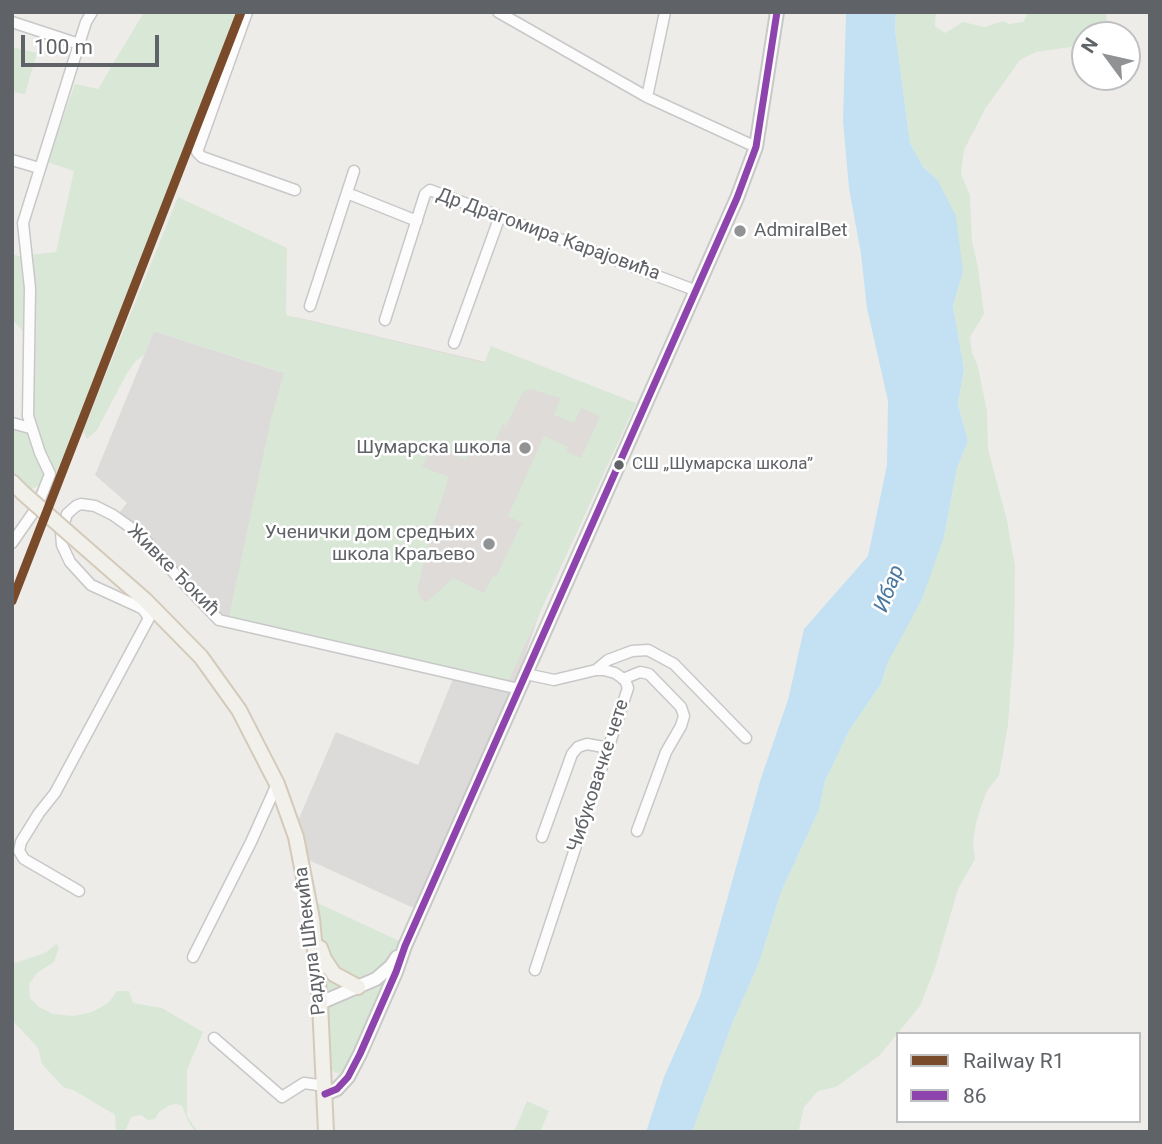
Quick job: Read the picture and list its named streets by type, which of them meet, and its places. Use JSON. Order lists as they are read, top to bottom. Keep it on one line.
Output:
{"streets":{"main road":["Радула Шћекића"],"street":["Др Драгомира Карајовића","Живке Ђокић","Чибуковачке чете"]},"water":["Ибар"],"places":["AdmiralBet","Шумарска школа","СШ „Шумарска школа”","Ученички дом средњих школа Краљево"],"lines":["rail line R1","transit line 86"],"legend":["Railway R1","86"],"scale_bar":"100 m","north":"top left"}
